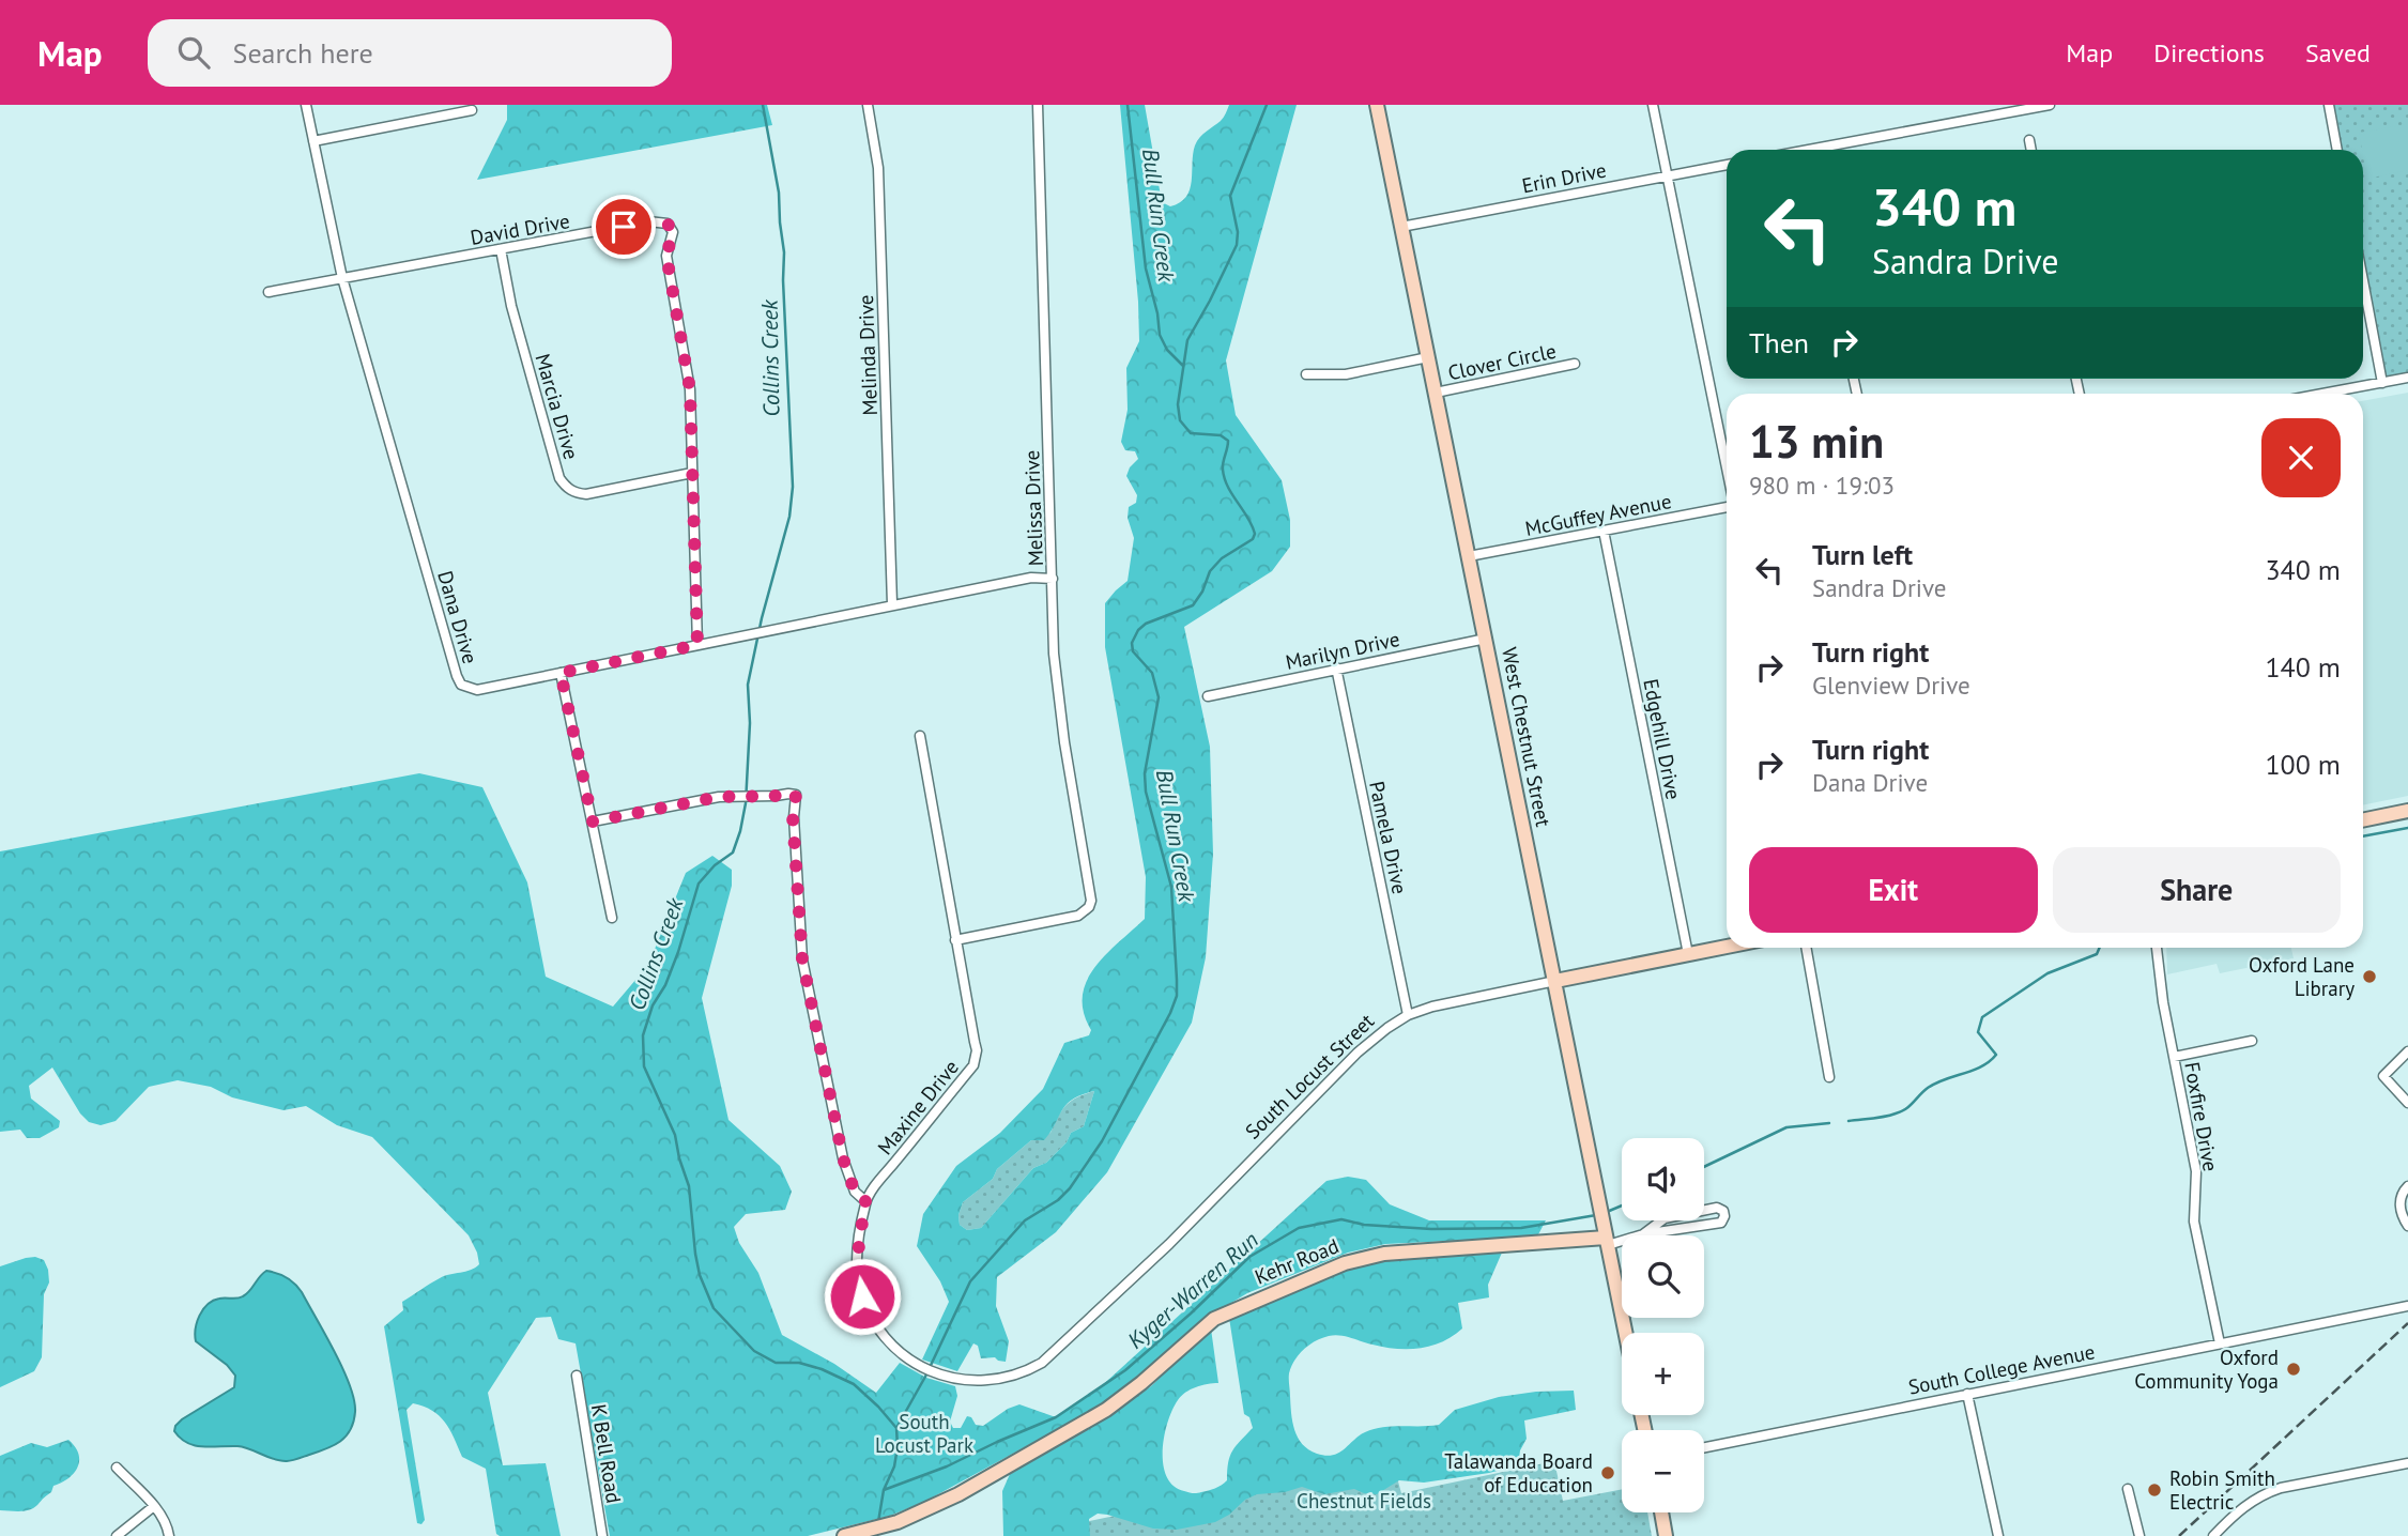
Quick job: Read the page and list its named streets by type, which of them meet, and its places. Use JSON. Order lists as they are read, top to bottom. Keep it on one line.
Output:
{"streets":{"main road":["West Chestnut Street","South Locust Street","Kehr Road"],"street":["Erin Drive","David Drive","Melinda Drive","Clover Circle","Marcia Drive","Melissa Drive","McGuffey Avenue","Dana Drive","Marilyn Drive","Edgehill Drive","Pamela Drive","Maxine Drive","Foxfire Drive","South College Avenue","K Bell Road"]},"crossings":[["Erin Drive","West Chestnut Street"],["David Drive","Marcia Drive"],["David Drive","Dana Drive"],["Melinda Drive","Dana Drive"],["Clover Circle","West Chestnut Street"],["Melissa Drive","Dana Drive"],["Melissa Drive","Maxine Drive"],["McGuffey Avenue","West Chestnut Street"],["McGuffey Avenue","Edgehill Drive"],["Marilyn Drive","West Chestnut Street"],["Marilyn Drive","Pamela Drive"],["West Chestnut Street","South Locust Street"],["West Chestnut Street","Kehr Road"],["Edgehill Drive","South Locust Street"],["Pamela Drive","South Locust Street"],["South Locust Street","Maxine Drive"],["Foxfire Drive","South College Avenue"]],"water":["Bull Run Creek","Collins Creek","Kyger-Warren Run"],"parks":["South Locust Park","Chestnut Fields"],"places":["Oxford Lane Library","Oxford Community Yoga","Talawanda Board of Education","Robin Smith Electric"],"page":{"header":"Map","search":"Search here","nav":["Map","Directions","Saved"],"turn":["340 m","Sandra Drive"],"then":"Then","heading":["13 min","980 m · 19:03"],"list":[{"name":"Turn left","note":"Sandra Drive","value":"340 m"},{"name":"Turn right","note":"Glenview Drive","value":"140 m"},{"name":"Turn right","note":"Dana Drive","value":"100 m"}],"buttons":["Exit","Share"],"map_buttons":["+","−"]}}
